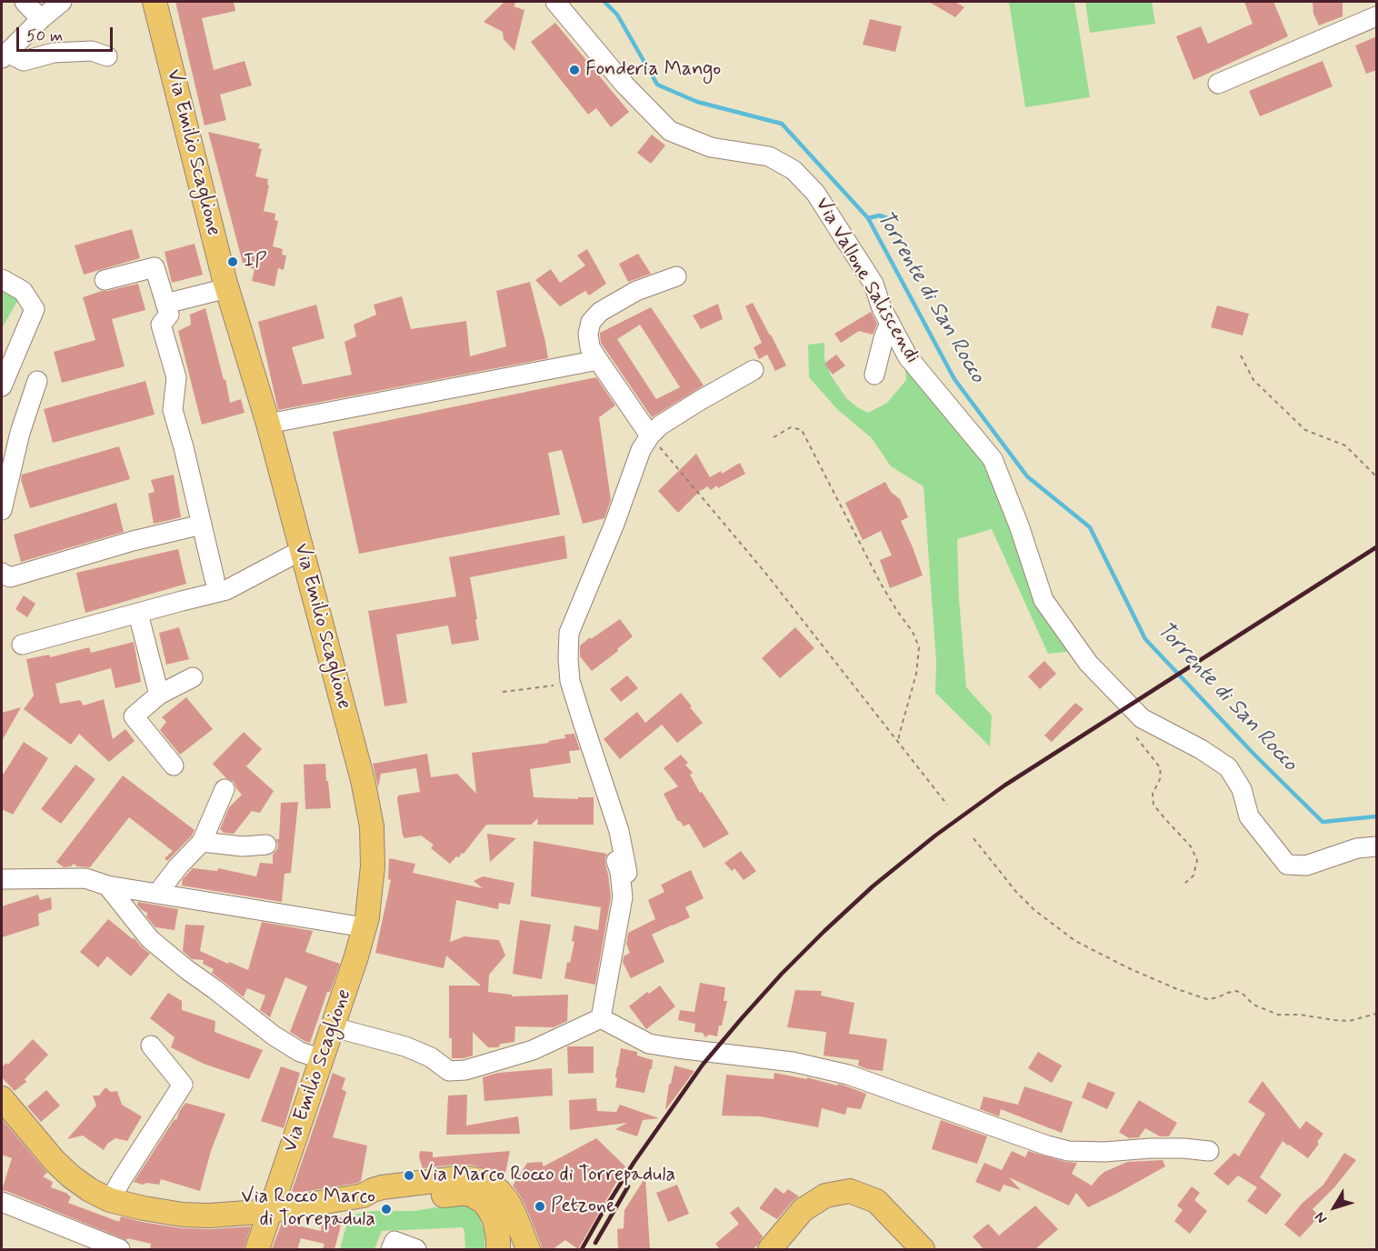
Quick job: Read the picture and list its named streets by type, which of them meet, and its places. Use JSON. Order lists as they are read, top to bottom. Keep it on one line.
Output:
{"streets":{"main road":["Via Emilio Scaglione"],"street":["Via Vallone Saliscendi"]},"water":["Torrente di San Rocco"],"places":["Fonderia Mango","IP","Via Marco Rocco di Torrepadula","Petzone","Via Rocco Marco di Torrepadula"],"scale_bar":"50 m","north":"bottom left"}
